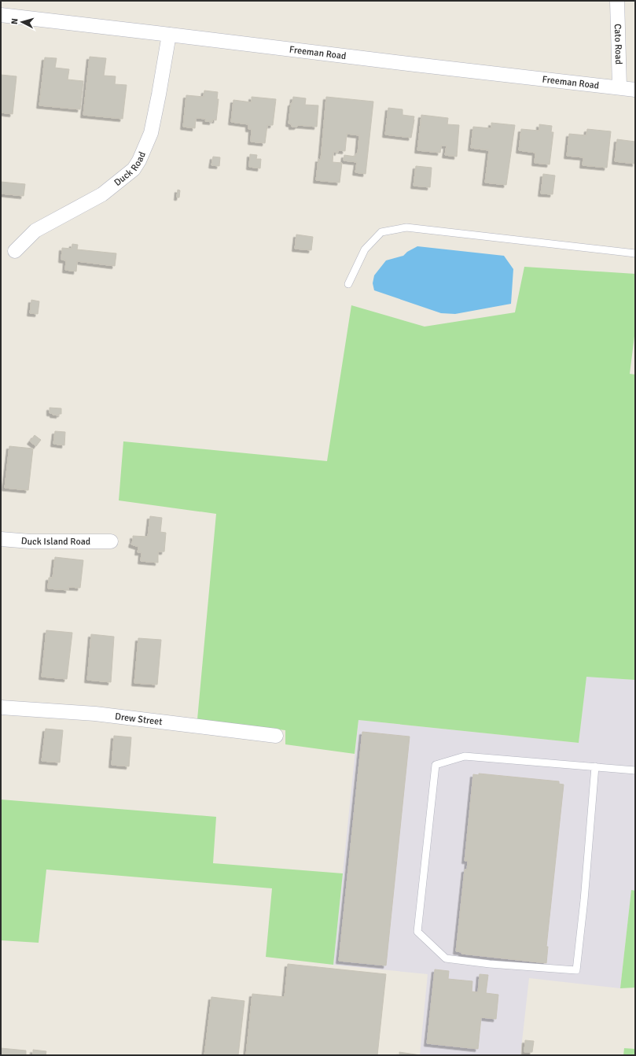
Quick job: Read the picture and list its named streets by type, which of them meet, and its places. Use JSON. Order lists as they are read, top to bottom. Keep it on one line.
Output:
{"streets":{"street":["Cato Road","Freeman Road","Duck Road","Duck Island Road","Drew Street"]},"crossings":[["Cato Road","Freeman Road"],["Freeman Road","Duck Road"]],"north":"left"}
